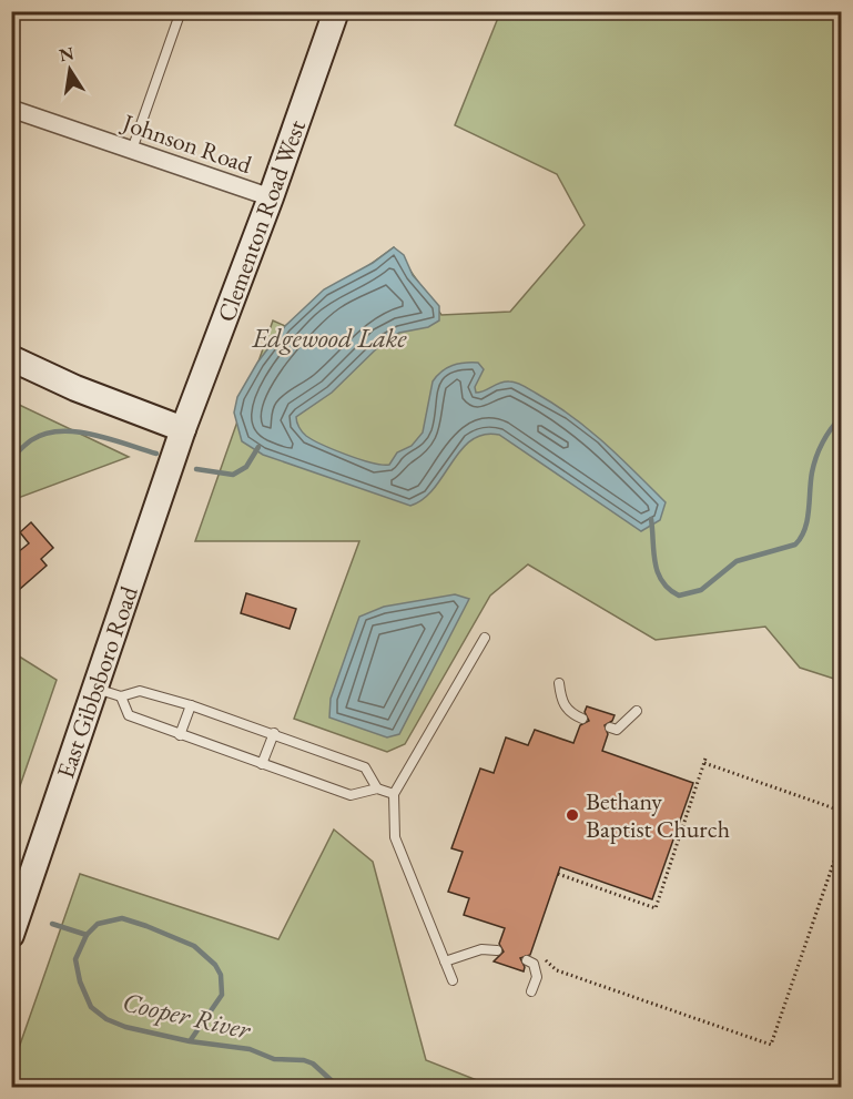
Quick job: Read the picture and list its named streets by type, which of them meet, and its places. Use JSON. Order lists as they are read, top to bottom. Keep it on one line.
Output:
{"streets":{"main road":["Clementon Road West","East Gibbsboro Road"],"street":["Johnson Road"]},"crossings":[["Johnson Road","Clementon Road West"],["Clementon Road West","East Gibbsboro Road"]],"water":["Edgewood Lake","Cooper River"],"places":["Bethany Baptist Church"],"north":"top"}
